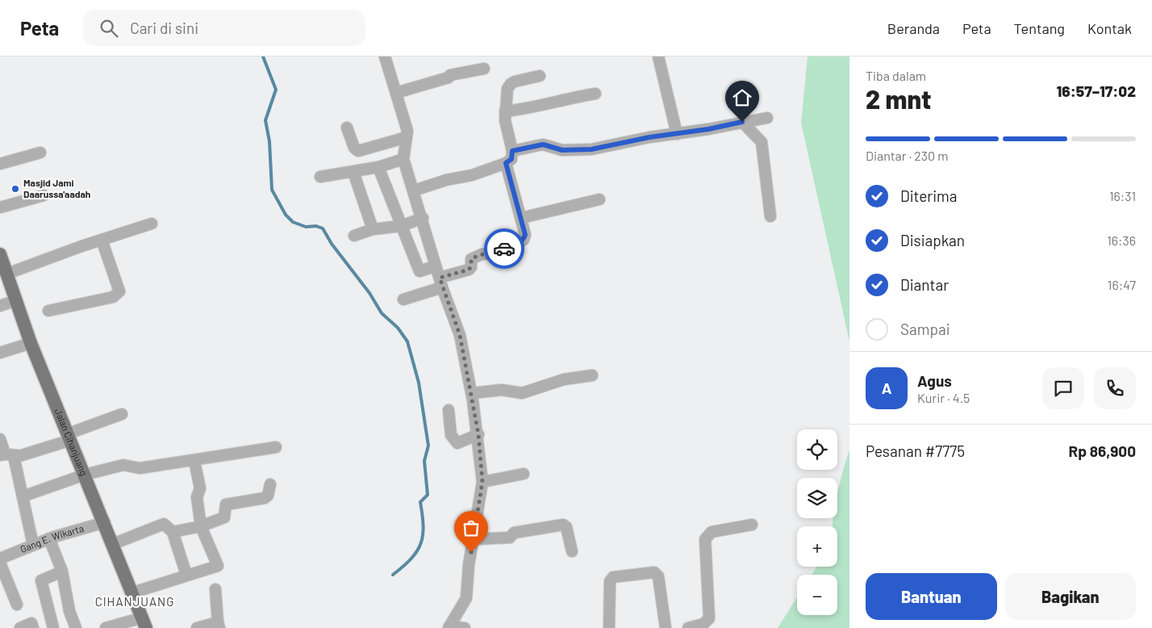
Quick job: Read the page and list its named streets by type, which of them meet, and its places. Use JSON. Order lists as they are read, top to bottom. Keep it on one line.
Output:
{"streets":{"main road":["Jalan Cihanjuang"],"street":["Gang E. Wikarta"]},"crossings":[["Jalan Cihanjuang","Gang E. Wikarta"]],"districts":["CIHANJUANG"],"places":["Masjid Jami Daarussa'aadah"],"page":{"header":"Peta","search":"Cari di sini","nav":["Beranda","Peta","Tentang","Kontak"],"heading":["2 mnt","Tiba dalam","16:57–17:02"],"panel":["Agus","Kurir · 4.5","Pesanan #7775","Rp 86,900"],"bar":"Diantar · 230 m","list":[["Diterima","16:31"],["Disiapkan","16:36"],["Diantar","16:47"],"Sampai"],"round":"A","map_buttons":["+","−"],"buttons":["Bantuan","Bagikan"]}}
